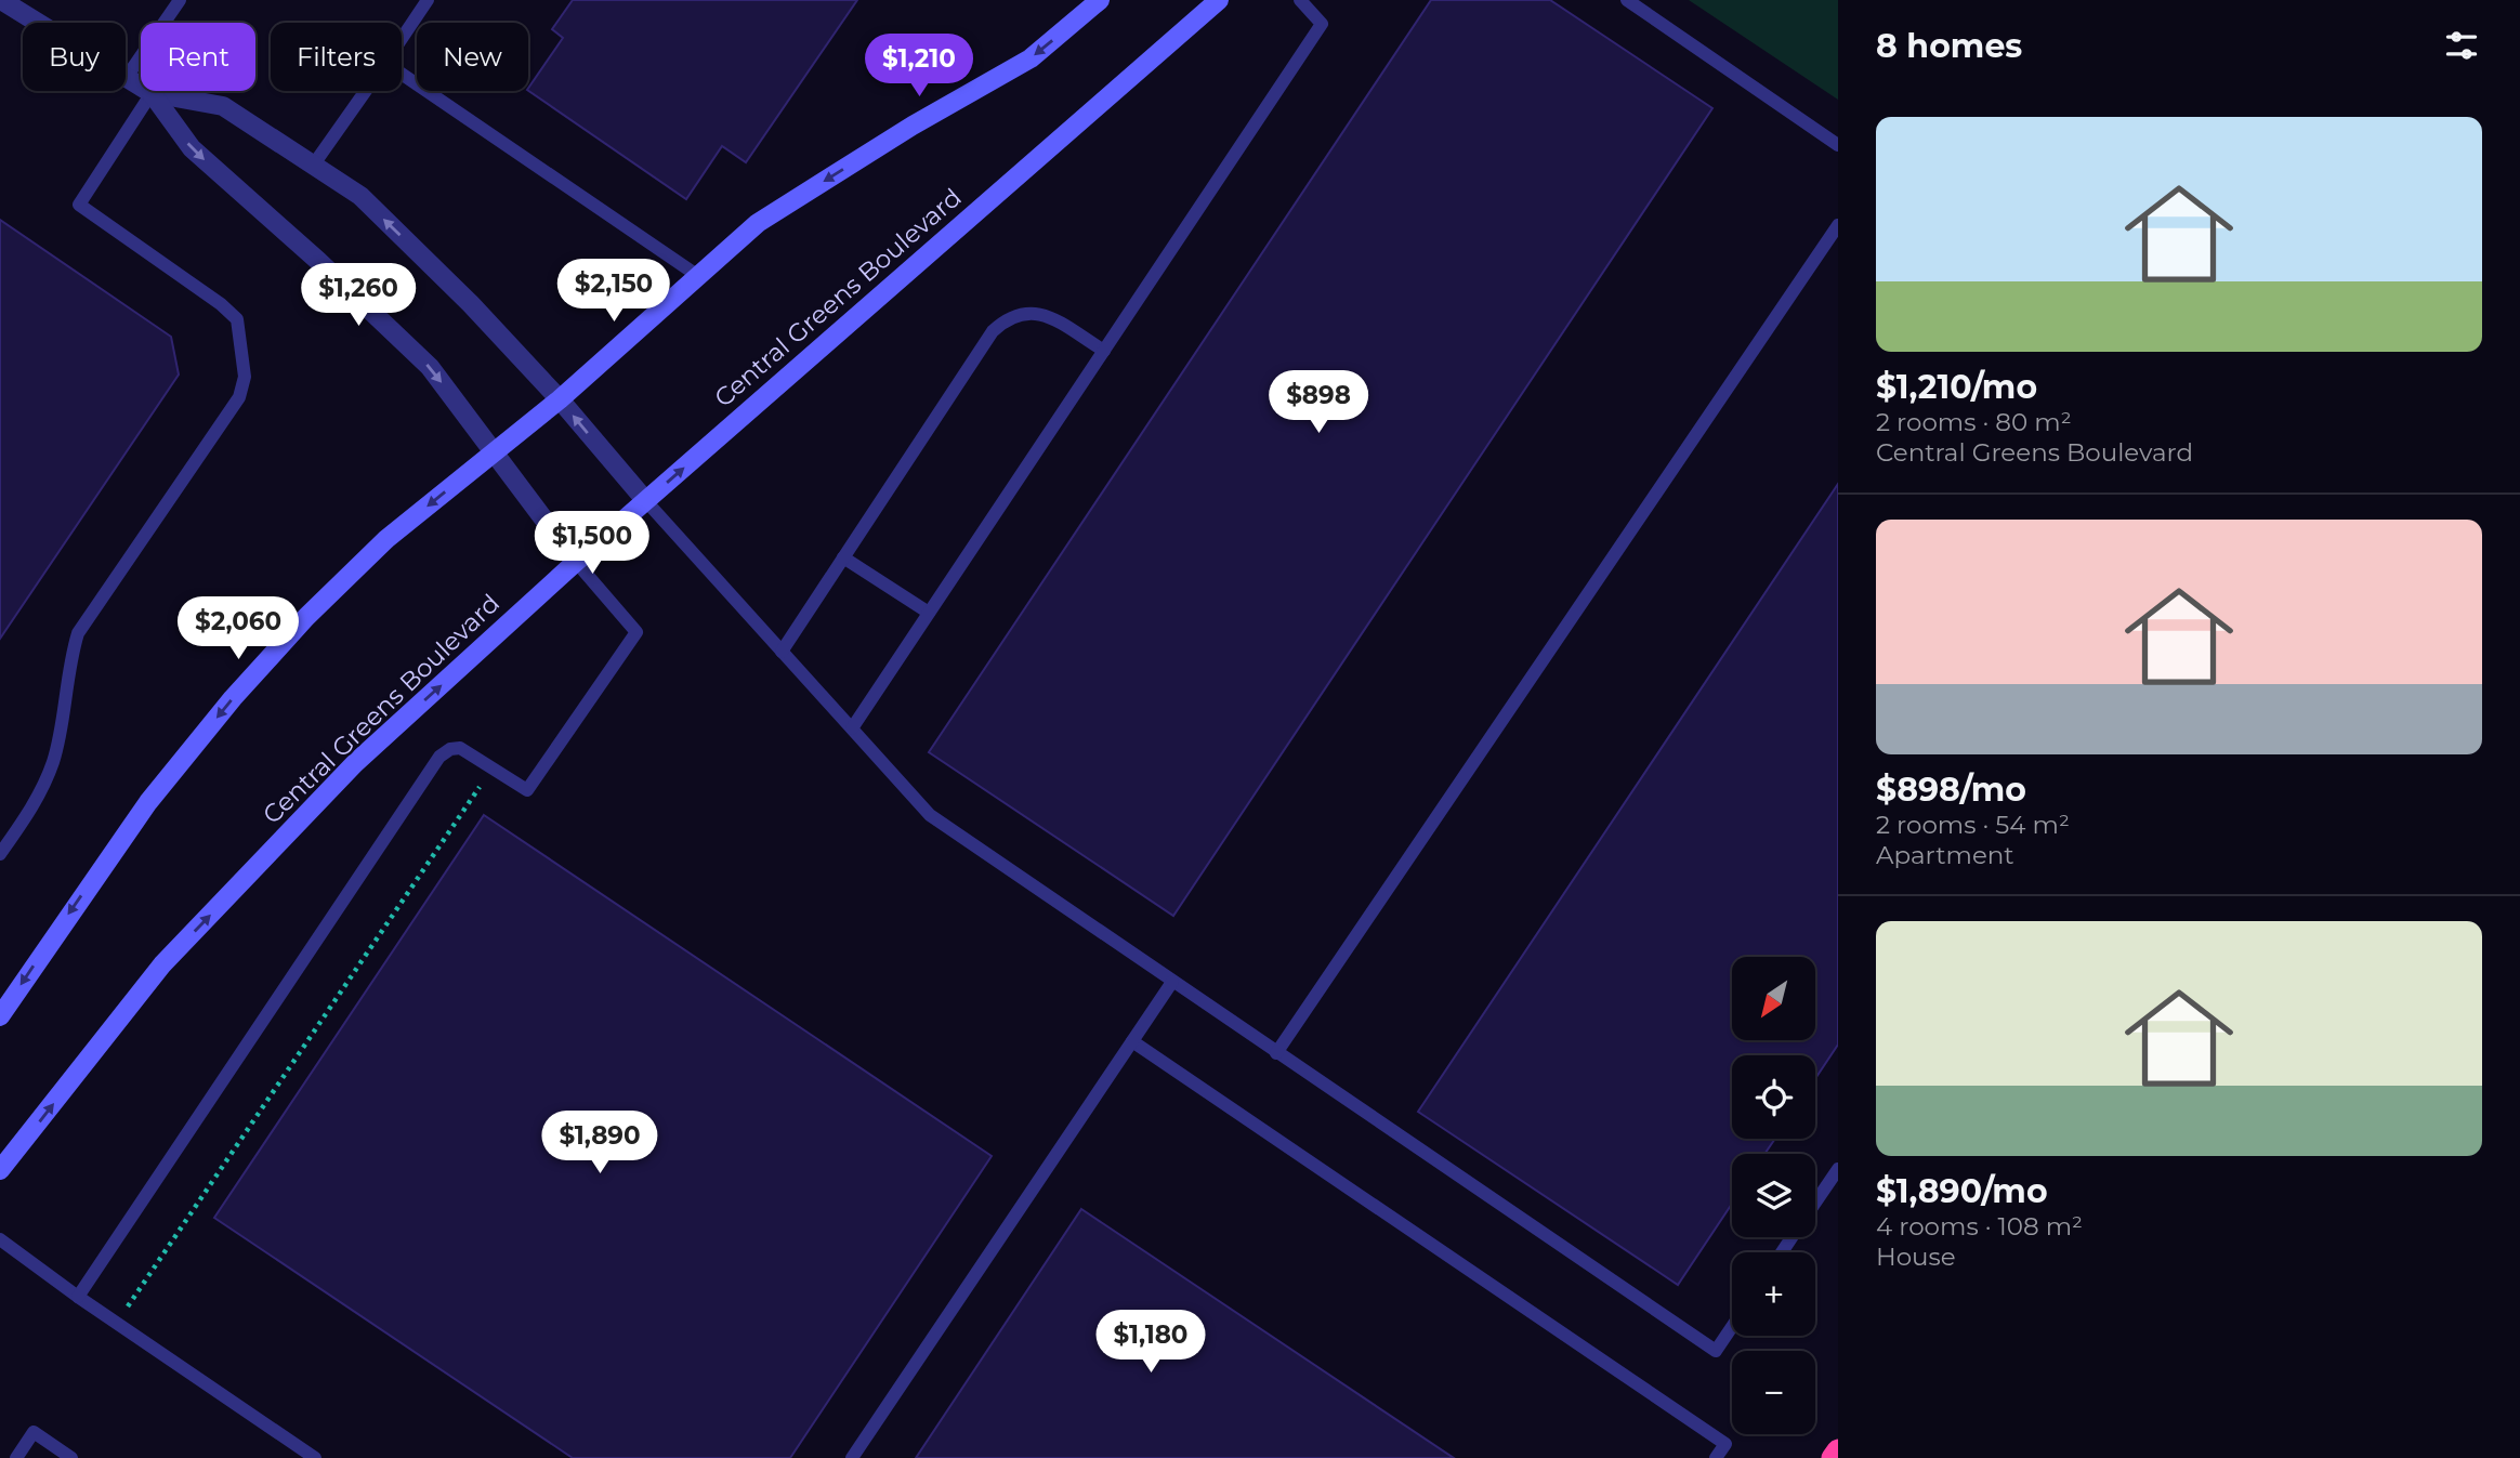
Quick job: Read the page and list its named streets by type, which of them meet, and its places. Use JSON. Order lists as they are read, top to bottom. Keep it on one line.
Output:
{"streets":{"street":["Central Greens Boulevard"]},"north":"bottom left","page":{"heading":"8 homes","chip":["Buy","Rent","Filters","New"],"price":["$1,210","$2,150","$1,260","$898","$1,500","$2,060","$1,890","$1,180"],"list":[{"name":"$1,210/mo","note":"2 rooms · 80 m² · Central Greens Boulevard"},{"name":"$898/mo","note":"2 rooms · 54 m² · Apartment"},{"name":"$1,890/mo","note":"4 rooms · 108 m² · House"}],"map_buttons":["+","−"]}}
